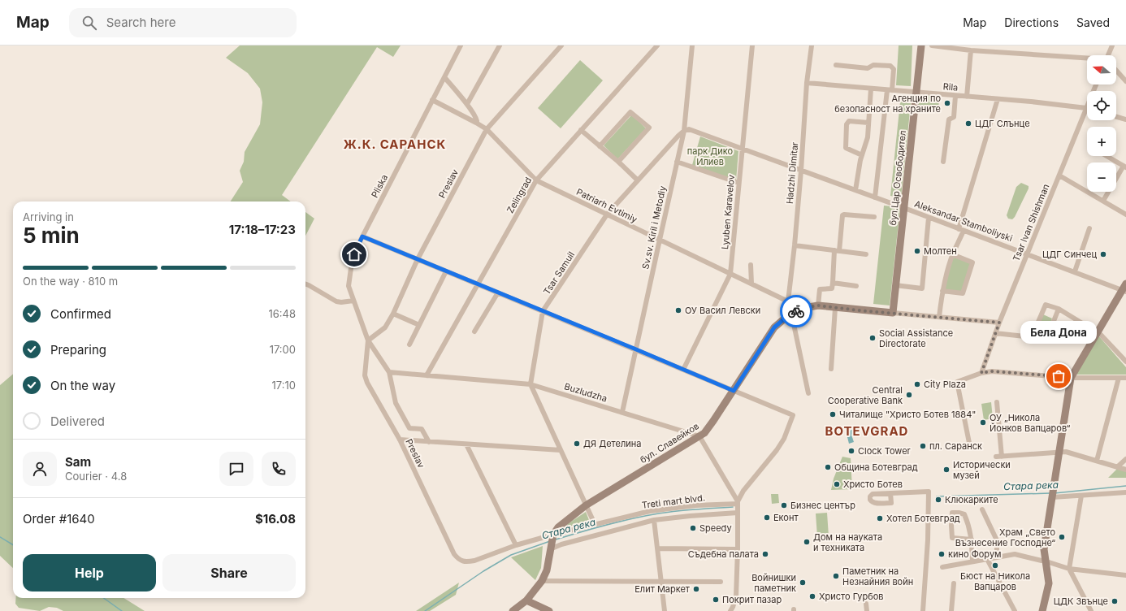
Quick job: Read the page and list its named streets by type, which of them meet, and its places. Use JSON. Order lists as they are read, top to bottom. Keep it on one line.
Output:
{"streets":{"street":["Rila","Hadzhi Dimitar","бул.Цар Освободител","Preslav","Pliska","Zelingrad","Patriarh Evtimiy","Lyuben Karavelov","Aleksandar Stamboliyski","Tsar Ivan Shishman","Sv.sv. Kiril i Metodiy","Tsar Samuil","Buzludzha","бул. Славейков","Treti mart blvd."]},"crossings":[["Rila","Hadzhi Dimitar"],["Rila","бул.Цар Освободител"],["Rila","Tsar Ivan Shishman"],["Hadzhi Dimitar","Patriarh Evtimiy"],["Hadzhi Dimitar","Aleksandar Stamboliyski"],["бул.Цар Освободител","Aleksandar Stamboliyski"],["Preslav","Pliska"],["Preslav","Patriarh Evtimiy"],["Preslav","Treti mart blvd."],["Pliska","Patriarh Evtimiy"],["Pliska","Buzludzha"],["Zelingrad","Patriarh Evtimiy"],["Zelingrad","Buzludzha"],["Patriarh Evtimiy","Lyuben Karavelov"],["Patriarh Evtimiy","Sv.sv. Kiril i Metodiy"],["Patriarh Evtimiy","Tsar Samuil"],["Lyuben Karavelov","Aleksandar Stamboliyski"],["Aleksandar Stamboliyski","Tsar Ivan Shishman"],["Aleksandar Stamboliyski","Sv.sv. Kiril i Metodiy"],["Aleksandar Stamboliyski","Tsar Samuil"],["Sv.sv. Kiril i Metodiy","Tsar Samuil"],["Sv.sv. Kiril i Metodiy","Buzludzha"],["Tsar Samuil","Buzludzha"],["Buzludzha","бул. Славейков"],["бул. Славейков","Treti mart blvd."]],"districts":["Ж.К. САРАНСК","BOTEVGRAD"],"water":["Стара река"],"parks":["парк Дико Илиев"],"places":["Агенция по безопасност на храните","ЦДГ Слънце","Молтен","ЦДГ Синчец","ОУ Васил Левски","Social Assistance Directorate","Бела Дона","City Plaza","Central Cooperative Bank","Читалище \"Христо Ботев 1884\"","ОУ „Никола Йонков Вапцаров“","ДЯ Детелина","пл. Саранск","Clock Tower","Община Ботевград","Исторически музей","Христо Ботев","Клюкарките","Бизнес център","Еконт","Хотел Ботевград","Speedy","Храм „Свето Възнесение Господне“","Дом на науката и техниката","Съдебна палата","кино Форум","Бюст на Никола Вапцаров","Паметник на Незнайния войн","Войнишки паметник","Елит Маркет","Христо Гурбов","Покрит пазар","ЦДК Звънце"],"north":"left","page":{"header":"Map","search":"Search here","nav":["Map","Directions","Saved"],"map_buttons":["+","−"],"heading":["5 min","Arriving in","17:18–17:23"],"panel":["Sam","Courier · 4.8","Order #1640","$16.08"],"bar":"On the way · 810 m","list":[["Confirmed","16:48"],["Preparing","17:00"],["On the way","17:10"],"Delivered"],"bubble":"Бела Дона","buttons":["Help","Share"]}}
